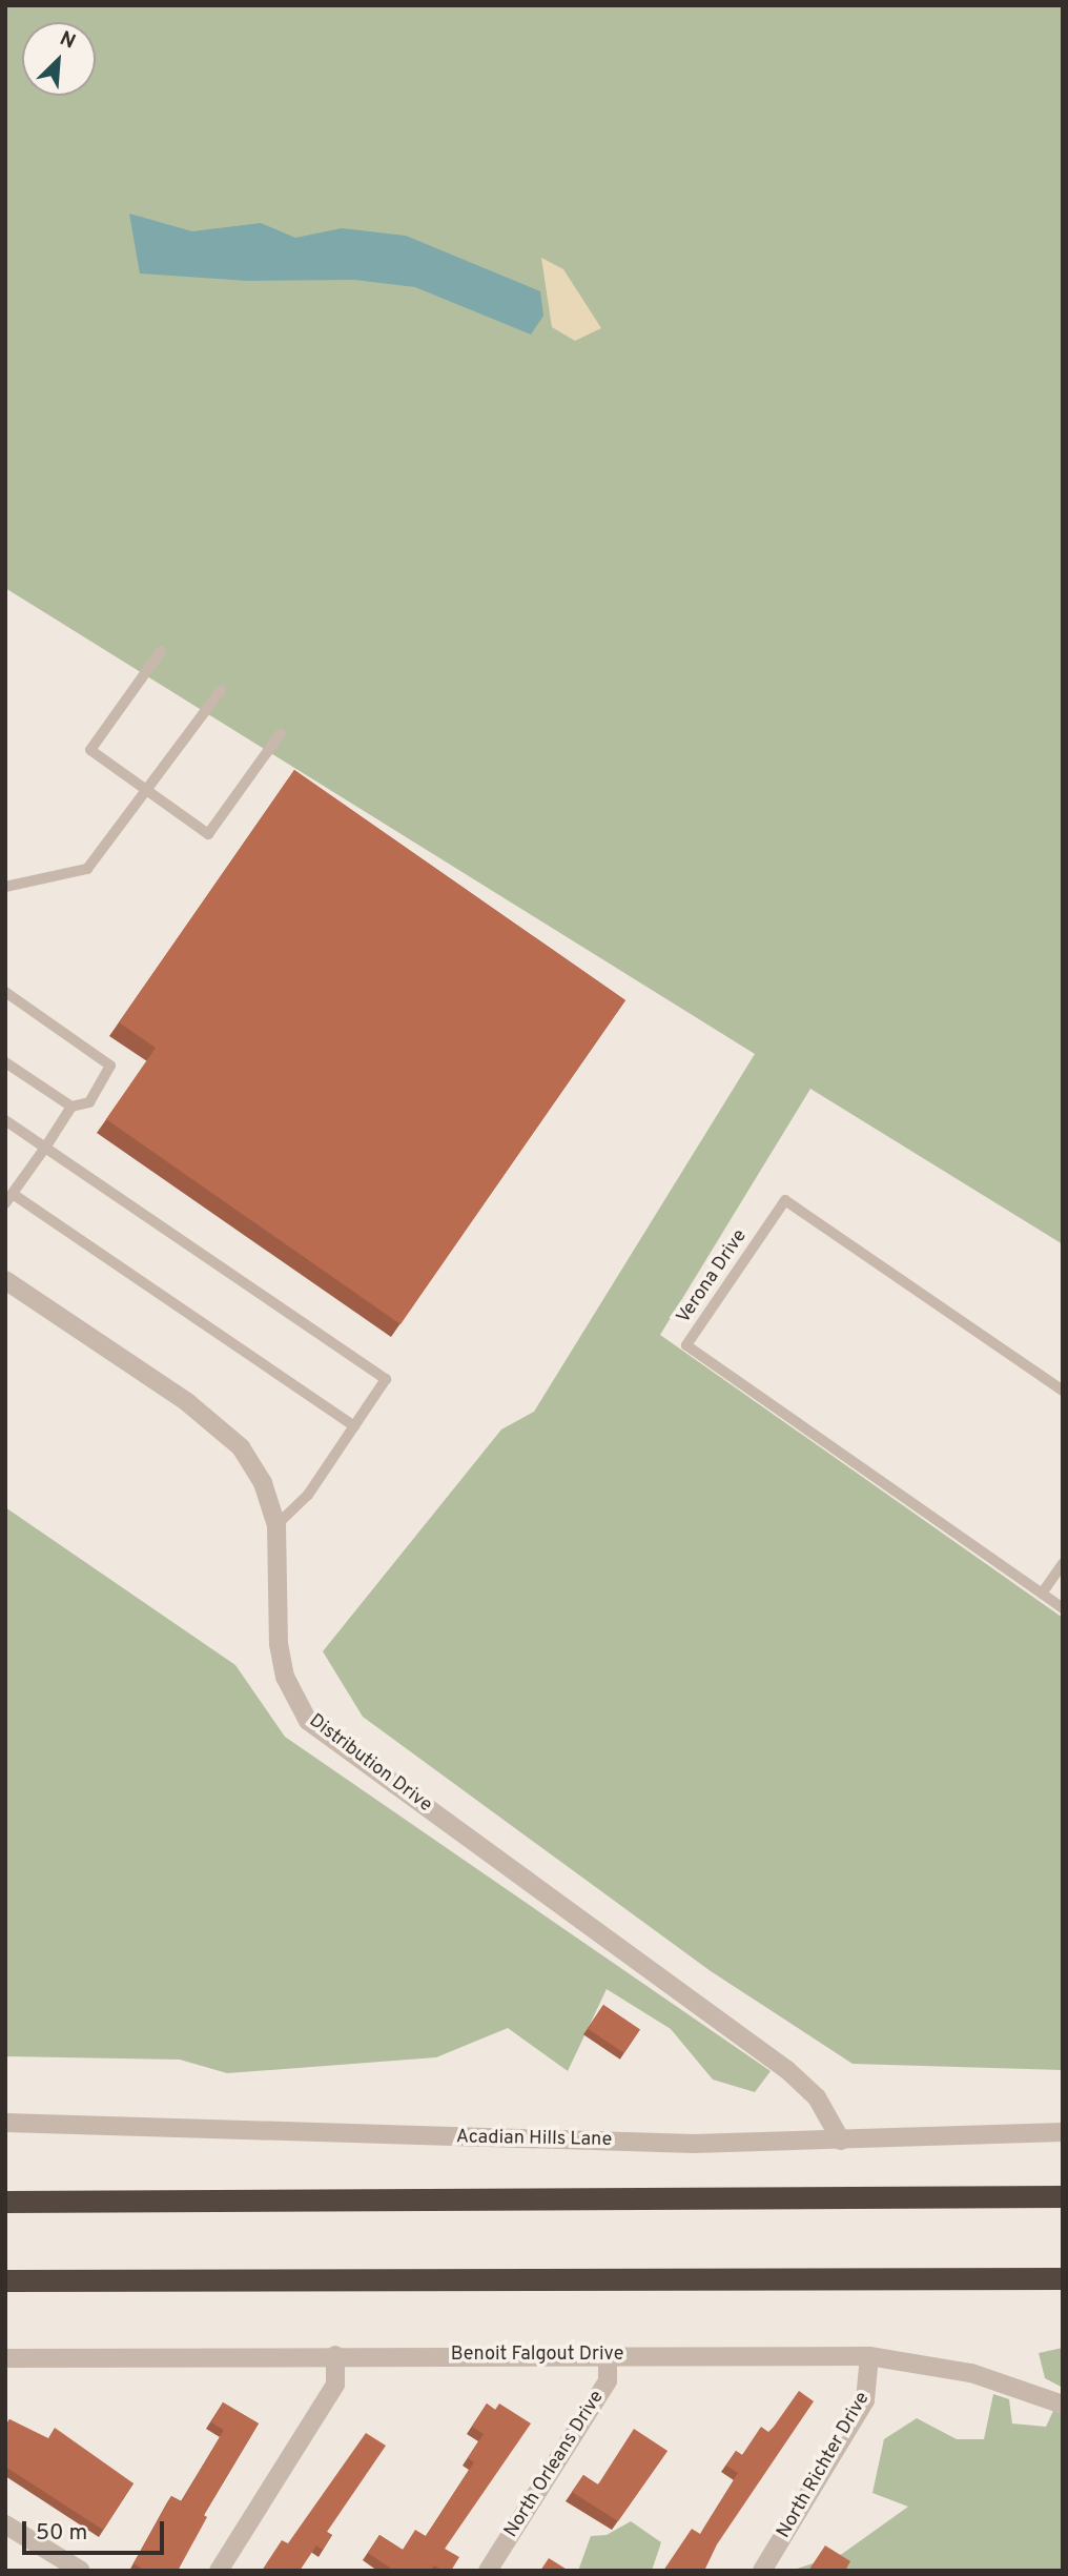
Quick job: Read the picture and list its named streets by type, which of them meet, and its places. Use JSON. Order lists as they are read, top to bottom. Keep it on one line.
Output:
{"streets":{"street":["Distribution Drive","Acadian Hills Lane","Benoit Falgout Drive","North Orleans Drive","North Richter Drive"],"lane":["Verona Drive"]},"crossings":[["Distribution Drive","Acadian Hills Lane"],["Benoit Falgout Drive","North Orleans Drive"],["Benoit Falgout Drive","North Richter Drive"]],"scale_bar":"50 m","north":"top right"}
